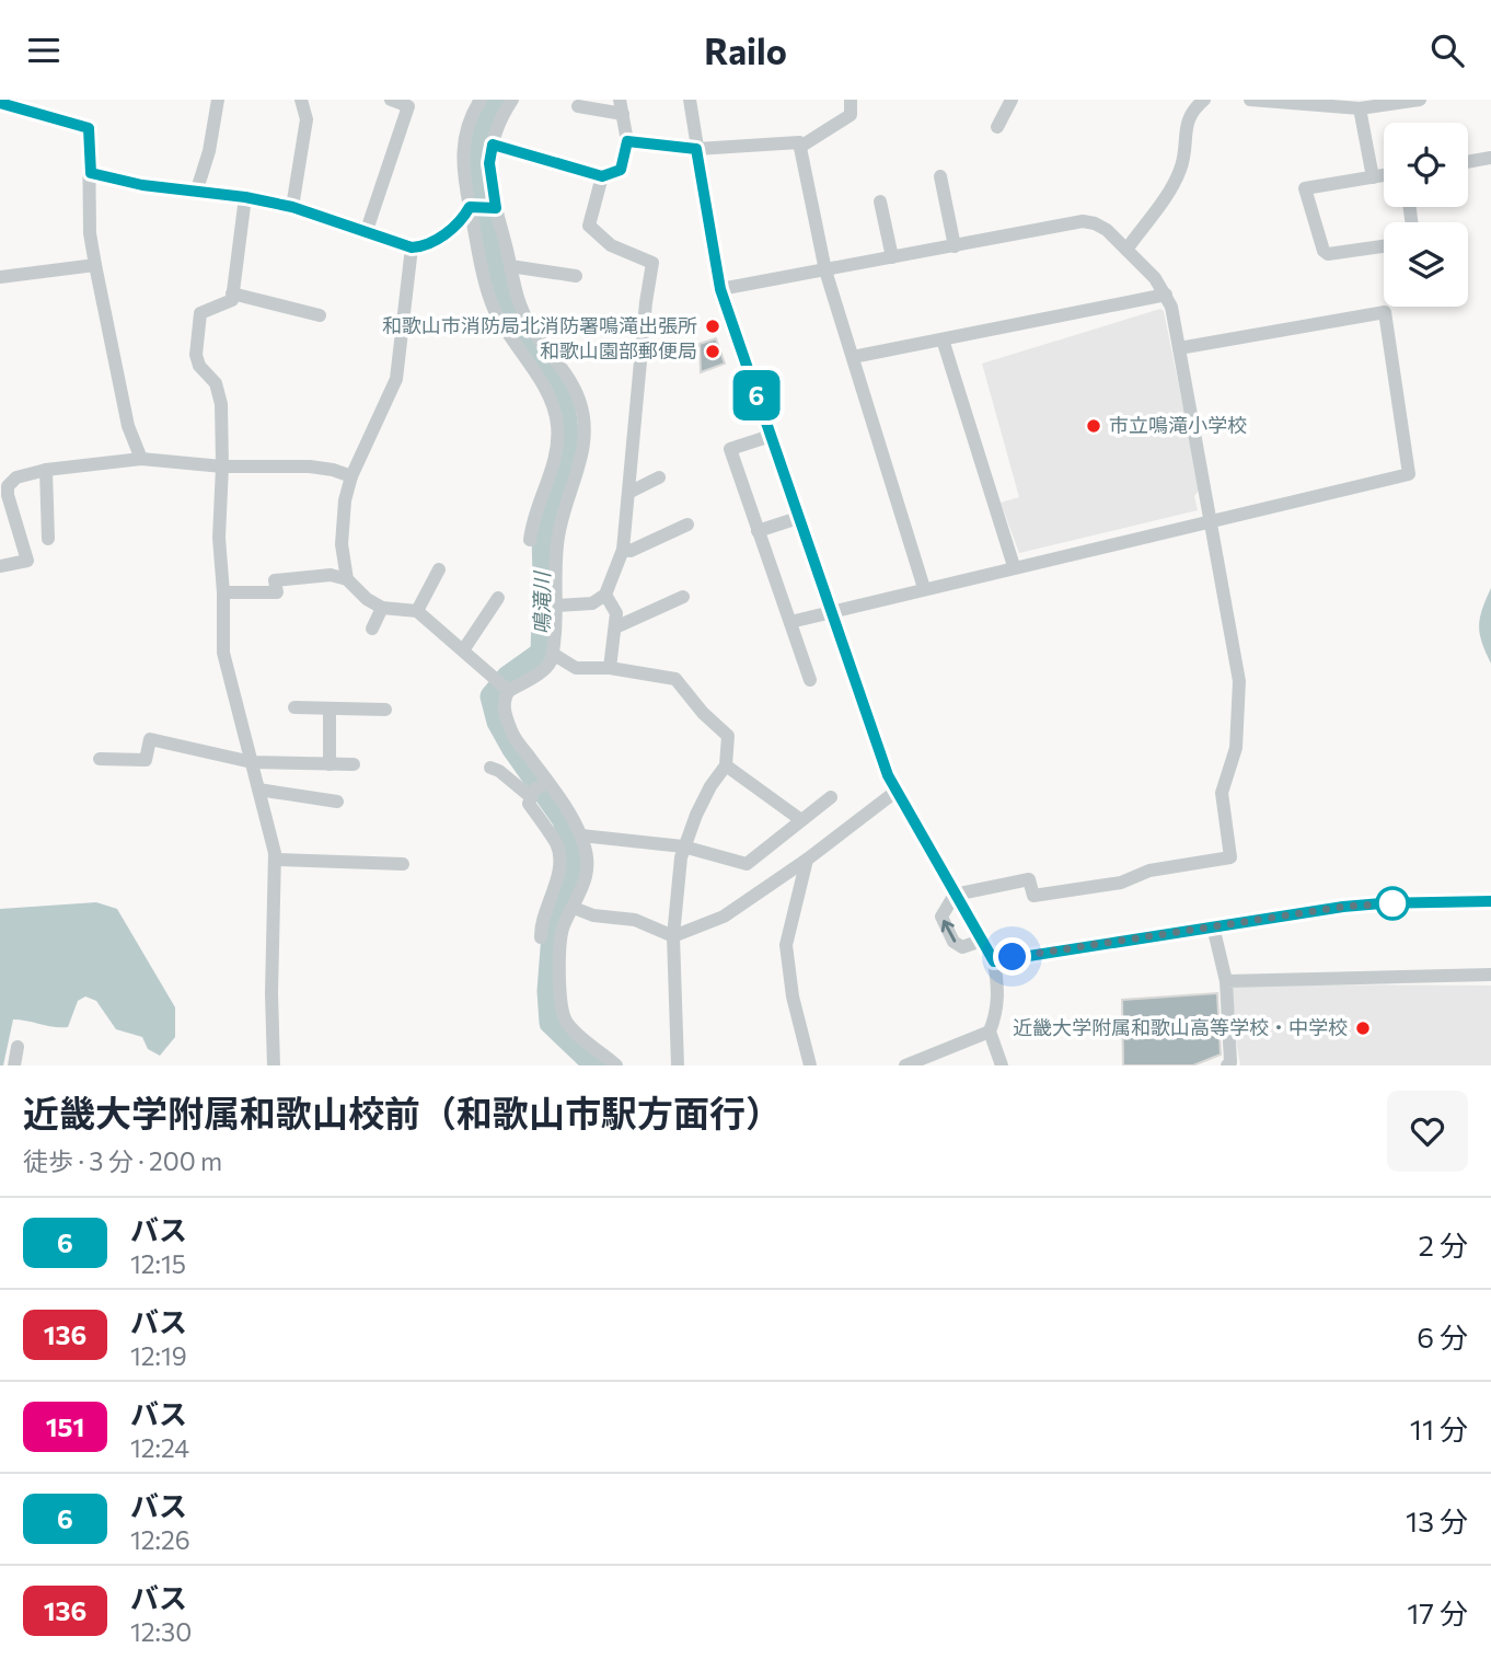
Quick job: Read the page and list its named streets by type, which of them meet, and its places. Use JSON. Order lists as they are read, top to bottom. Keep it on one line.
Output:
{"water":["鳴滝川"],"places":["和歌山市消防局北消防署鳴滝出張所","和歌山園部郵便局","市立鳴滝小学校","近畿大学附属和歌山高等学校・中学校"],"lines":["bus line 6"],"page":{"header":"Railo","on_map":"6","heading":["近畿大学附属和歌山校前（和歌山市駅方面行）","徒歩 · 3 分 · 200 m"],"list":[{"mark":"6","name":"バス","note":"12:15","value":"2 分"},{"mark":"136","name":"バス","note":"12:19","value":"6 分"},{"mark":"151","name":"バス","note":"12:24","value":"11 分"},{"mark":"6","name":"バス","note":"12:26","value":"13 分"},{"mark":"136","name":"バス","note":"12:30","value":"17 分"}]}}
